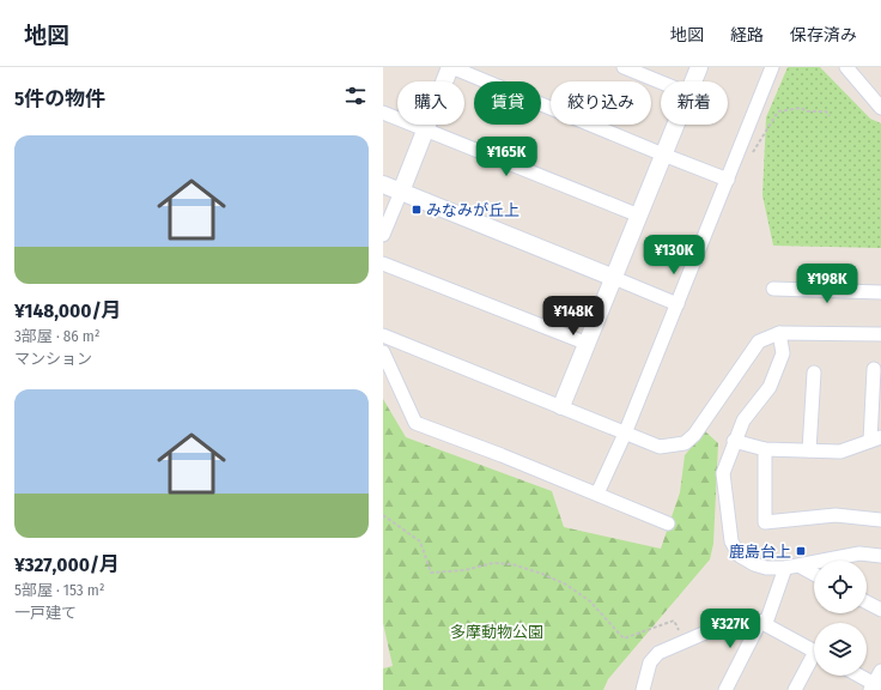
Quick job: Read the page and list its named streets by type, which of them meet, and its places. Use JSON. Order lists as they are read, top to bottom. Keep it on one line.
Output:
{"parks":["多摩動物公園"],"places":{"transit":["みなみが丘上","鹿島台上"]},"page":{"header":"地図","nav":["地図","経路","保存済み"],"heading":"5件の物件","chip":["購入","賃貸","絞り込み","新着"],"list":[{"name":"¥148,000/月","note":"3部屋 · 86 m² · マンション"},{"name":"¥327,000/月","note":"5部屋 · 153 m² · 一戸建て"}],"price":["¥165K","¥130K","¥198K","¥148K","¥327K"]}}
